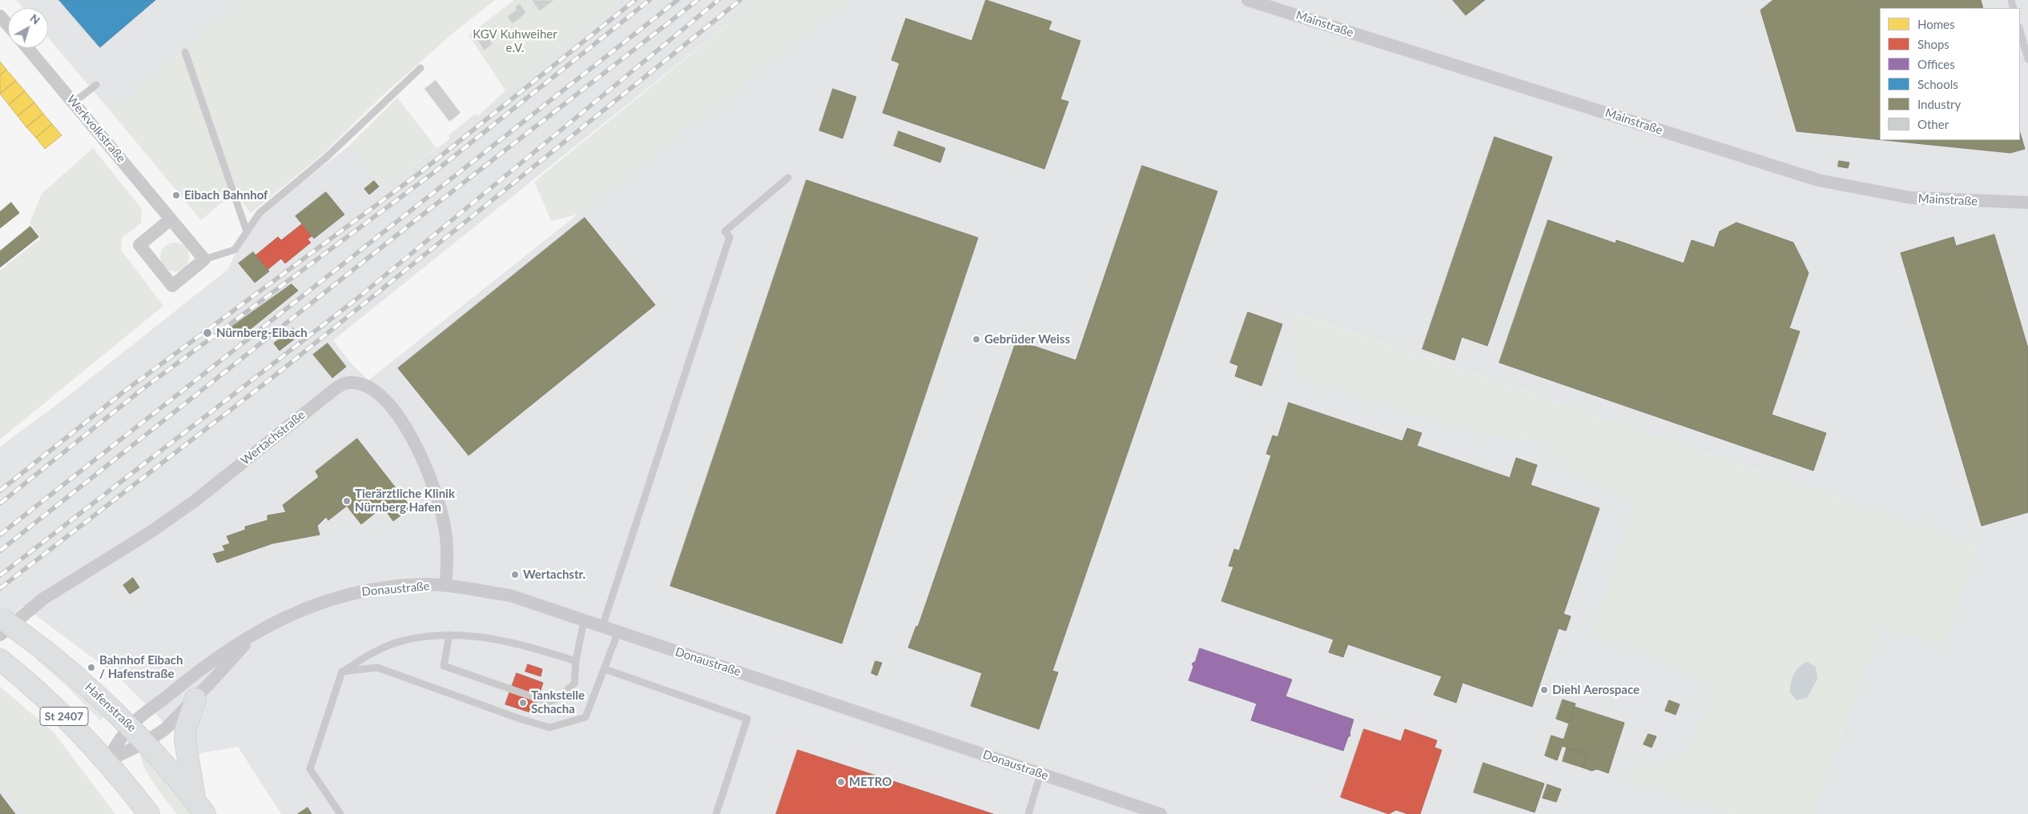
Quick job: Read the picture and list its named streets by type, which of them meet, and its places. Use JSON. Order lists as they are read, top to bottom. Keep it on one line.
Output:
{"streets":{"main road":["Hafenstraße","St 2407"],"street":["Mainstraße","Werkvolkstraße","Wertachstraße","Donaustraße"]},"crossings":[["Wertachstraße","Donaustraße"],["Donaustraße","Hafenstraße"],["Donaustraße","St 2407"]],"parks":["KGV Kuhweiher e.V."],"places":["Eibach Bahnhof","Nürnberg-Eibach","Gebrüder Weiss","Tierärztliche Klinik Nürnberg Hafen","Wertachstr.","Bahnhof Eibach / Hafenstraße","Diehl Aerospace","Tankstelle Schacha","METRO"],"legend":["Homes","Shops","Offices","Schools","Industry","Other"],"north":"top right"}
